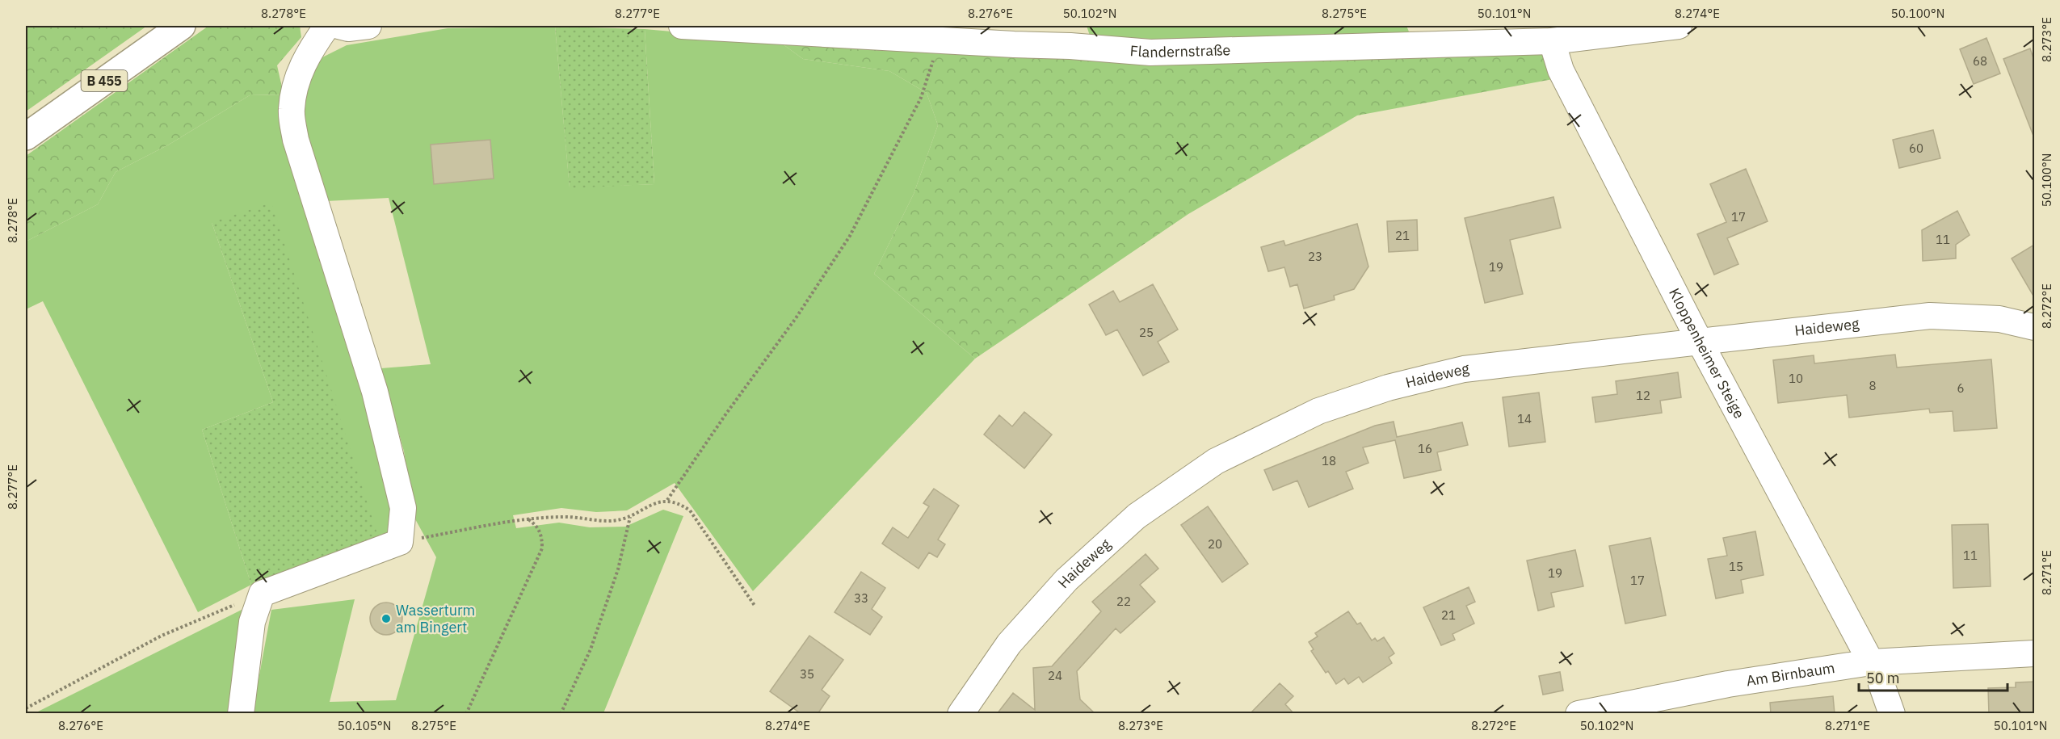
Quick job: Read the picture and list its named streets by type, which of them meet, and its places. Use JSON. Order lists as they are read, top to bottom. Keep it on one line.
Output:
{"streets":{"main road":["B 455"],"street":["Flandernstraße","Haideweg","Kloppenheimer Steige","Am Birnbaum"]},"crossings":[["Flandernstraße","Kloppenheimer Steige"],["Haideweg","Kloppenheimer Steige"],["Kloppenheimer Steige","Am Birnbaum"]],"places":["Wasserturm am Bingert"],"house_numbers":["68","60","17","21","11","23","19","25","10","8","6","12","14","16","18","20","11","15","19","17","33","22","21","35","24"],"scale_bar":"50 m","coordinates":["8.278°E","8.277°E","8.276°E","50.102°N","8.275°E","50.101°N","8.274°E","50.100°N","8.273°E","8.272°E","8.271°E","50.105°N"]}
